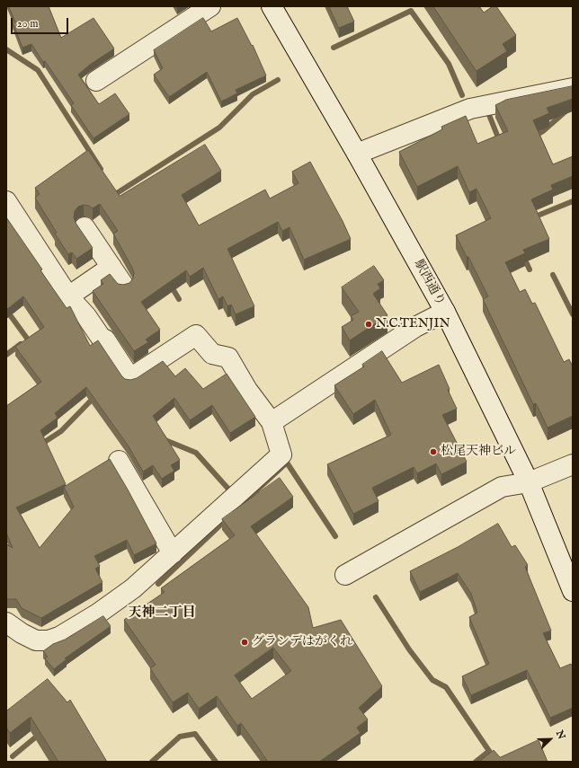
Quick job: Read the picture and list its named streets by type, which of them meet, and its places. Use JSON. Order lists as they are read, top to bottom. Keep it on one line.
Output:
{"streets":{"street":["駅西通り"]},"districts":["天神二丁目"],"places":["N.C.TENJIN","松尾天神ビル","グランデはがくれ"],"scale_bar":"20 m","north":"top right"}
